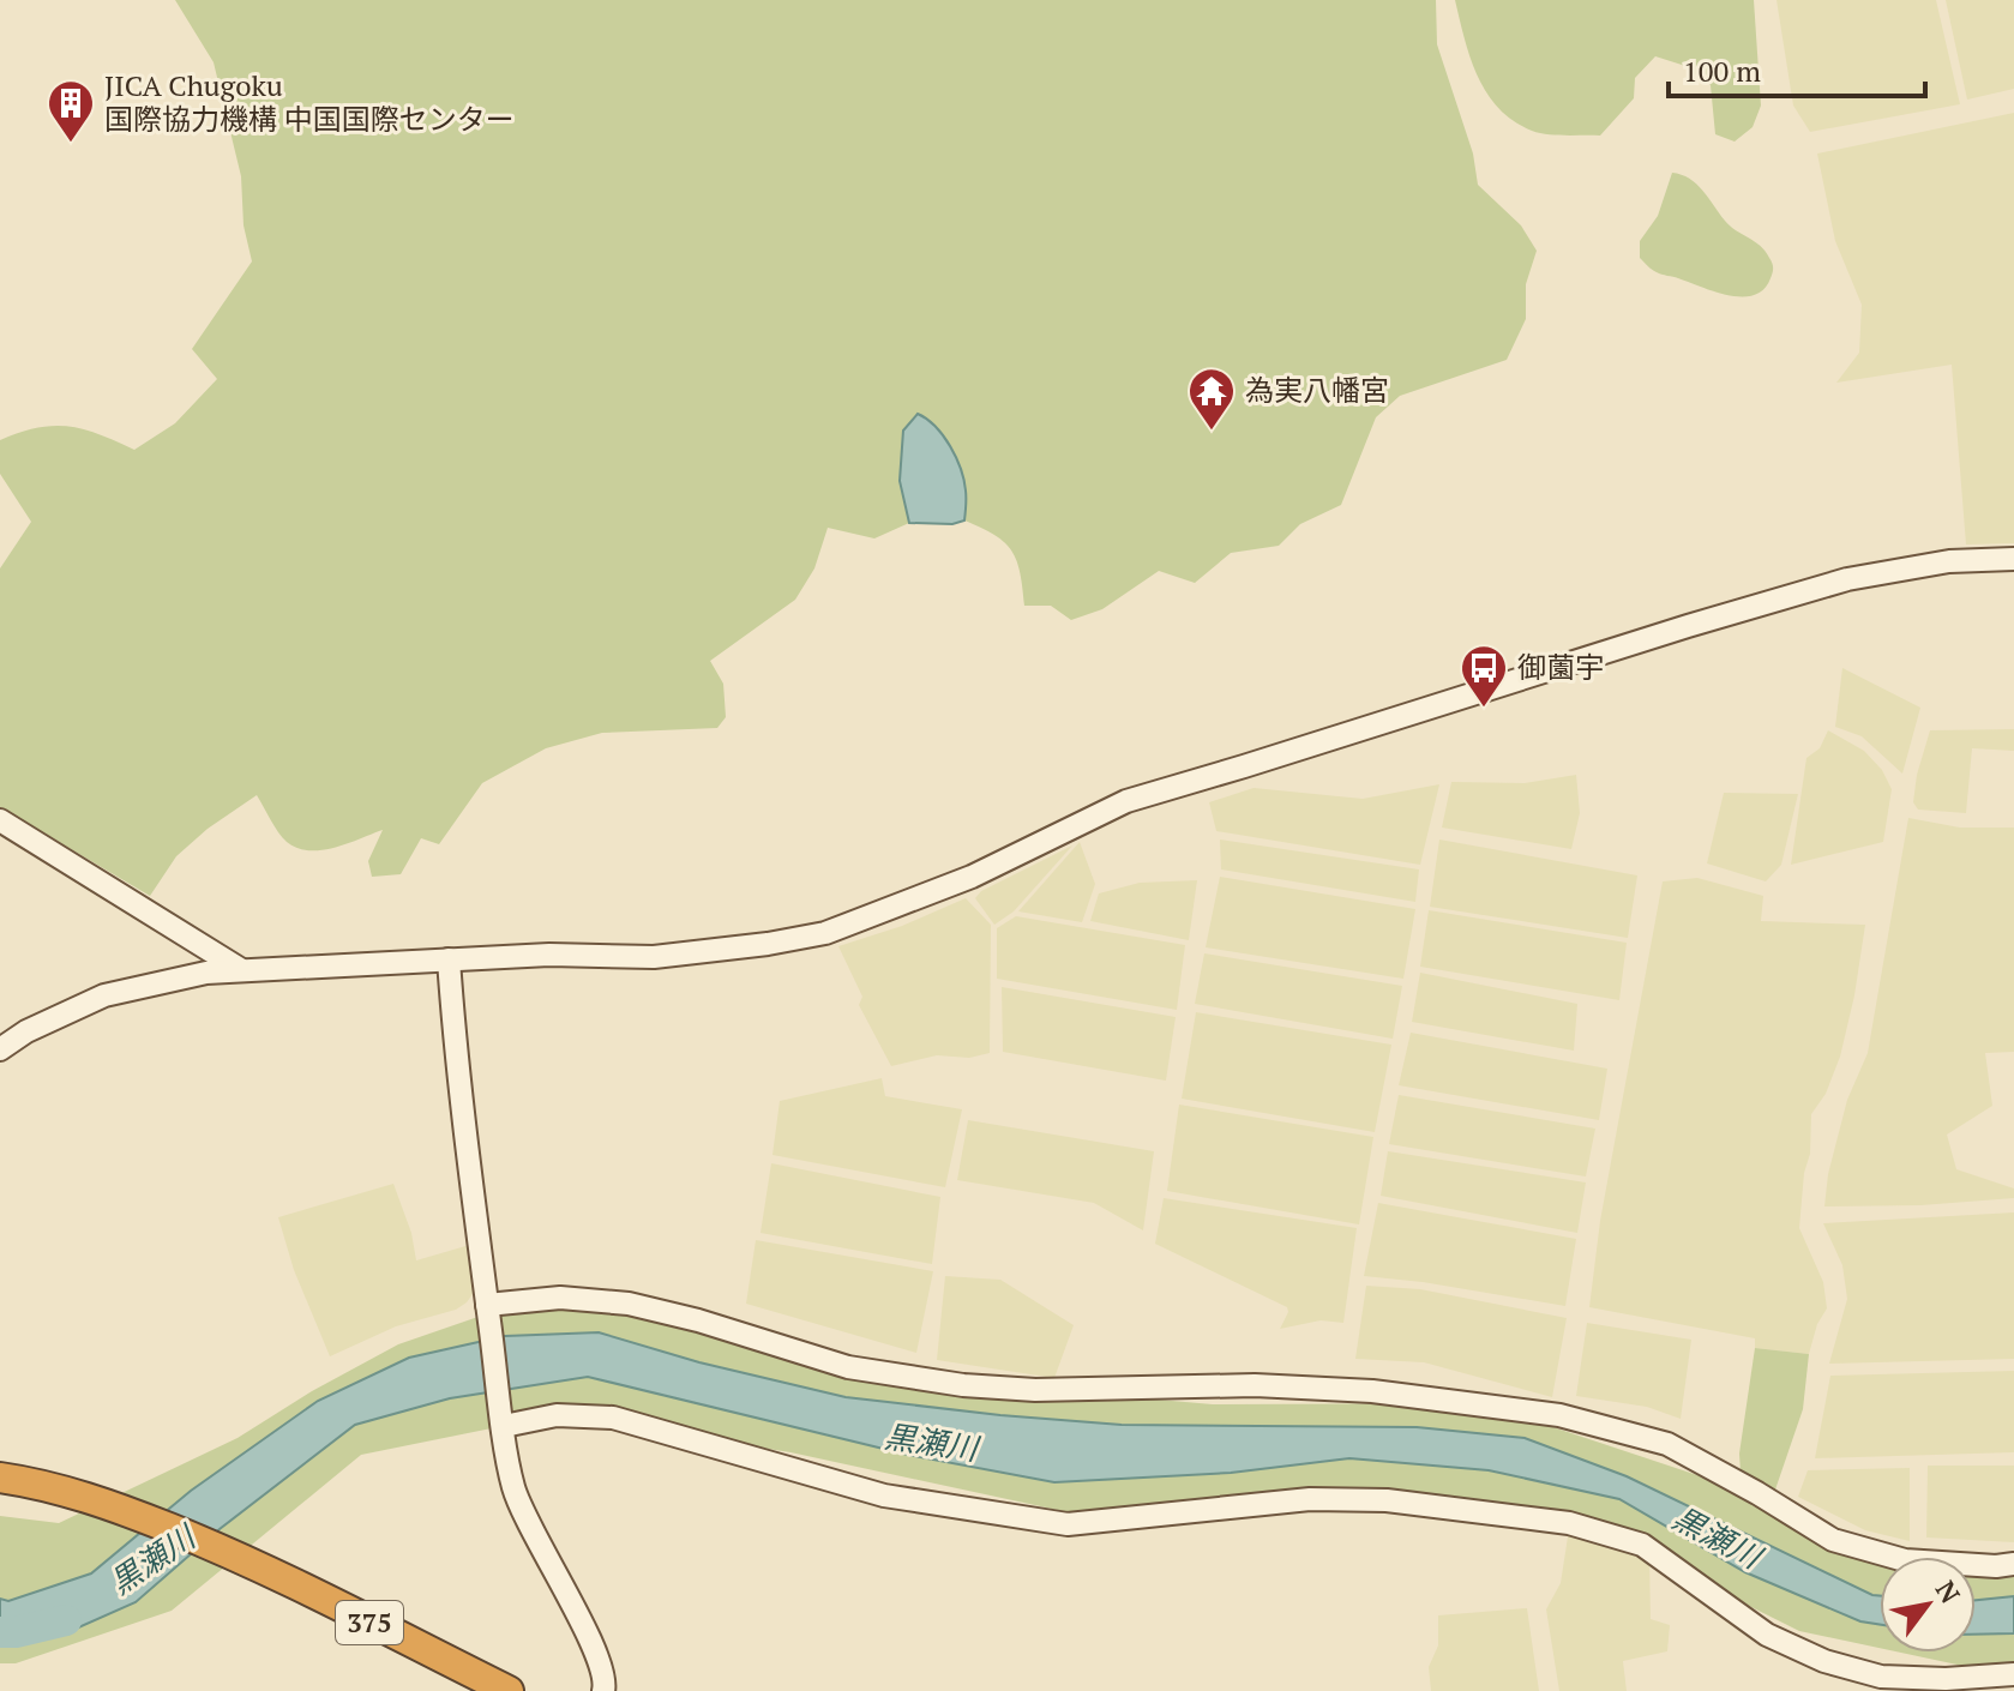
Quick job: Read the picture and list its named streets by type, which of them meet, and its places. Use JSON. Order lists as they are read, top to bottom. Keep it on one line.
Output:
{"streets":{"highway":["375"]},"water":["黒瀬川"],"places":{"building":["JICA Chugoku 国際協力機構 中国国際センター"],"temple":["為実八幡宮"],"bus stop":["御薗宇"]},"scale_bar":"100 m","north":"top right"}
